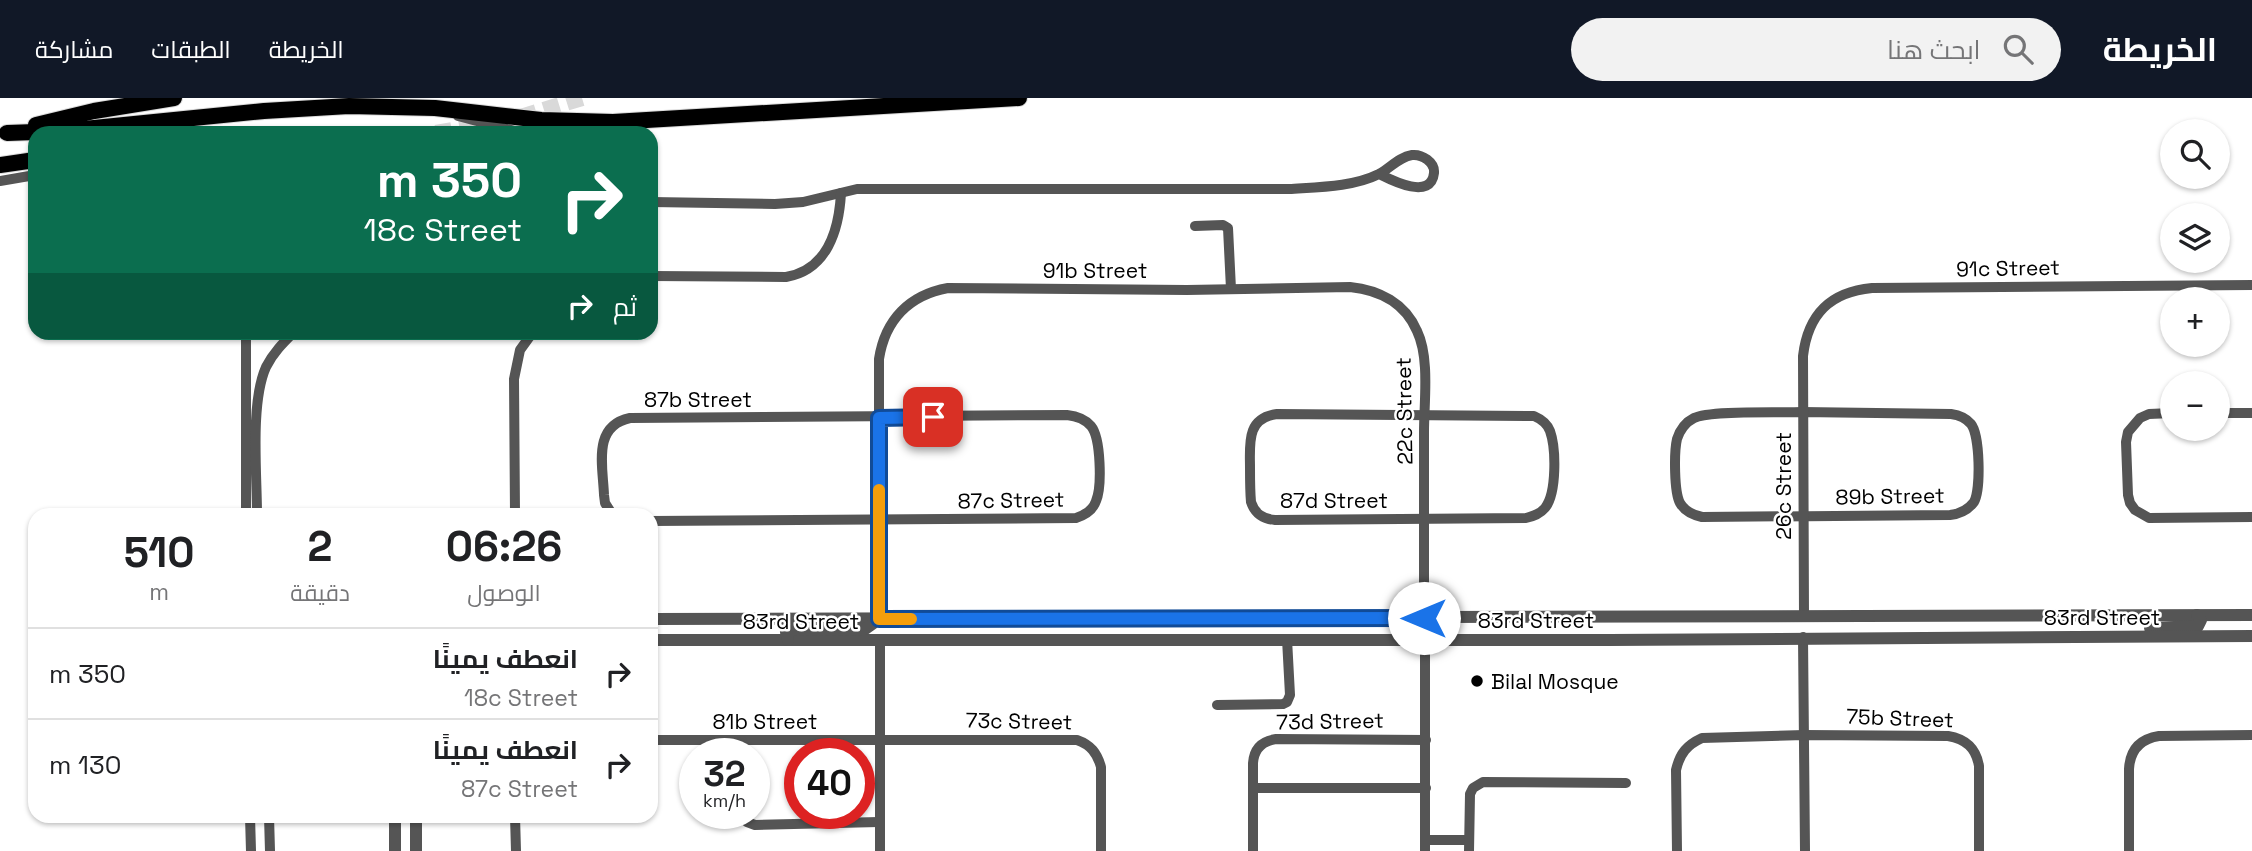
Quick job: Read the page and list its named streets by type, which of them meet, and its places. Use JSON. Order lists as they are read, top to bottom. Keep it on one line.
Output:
{"streets":{"street":["91c Street","91b Street","87b Street","22c Street","26c Street","89b Street","87c Street","87d Street","83rd Street","75b Street","81b Street","73c Street","73d Street"]},"crossings":[["91c Street","26c Street"],["91b Street","87b Street"],["91b Street","22c Street"],["91b Street","87c Street"],["91b Street","83rd Street"],["87b Street","87c Street"],["22c Street","87d Street"],["22c Street","83rd Street"],["26c Street","89b Street"],["26c Street","83rd Street"],["81b Street","73c Street"]],"places":["Bilal Mosque"],"page":{"header":"الخريطة","search":"ابحث هنا","nav":["الخريطة","الطبقات","مشاركة"],"map_buttons":["+","−"],"turn":["350 m","18c Street"],"then":"ثم","eta":["06:26","الوصول","2","دقيقة","510","m"],"list":[{"name":"انعطف يمينًا","note":"18c Street","value":"350 m"},{"name":"انعطف يمينًا","note":"87c Street","value":"130 m"}],"speed":"32 km/h","limit":"40"}}
